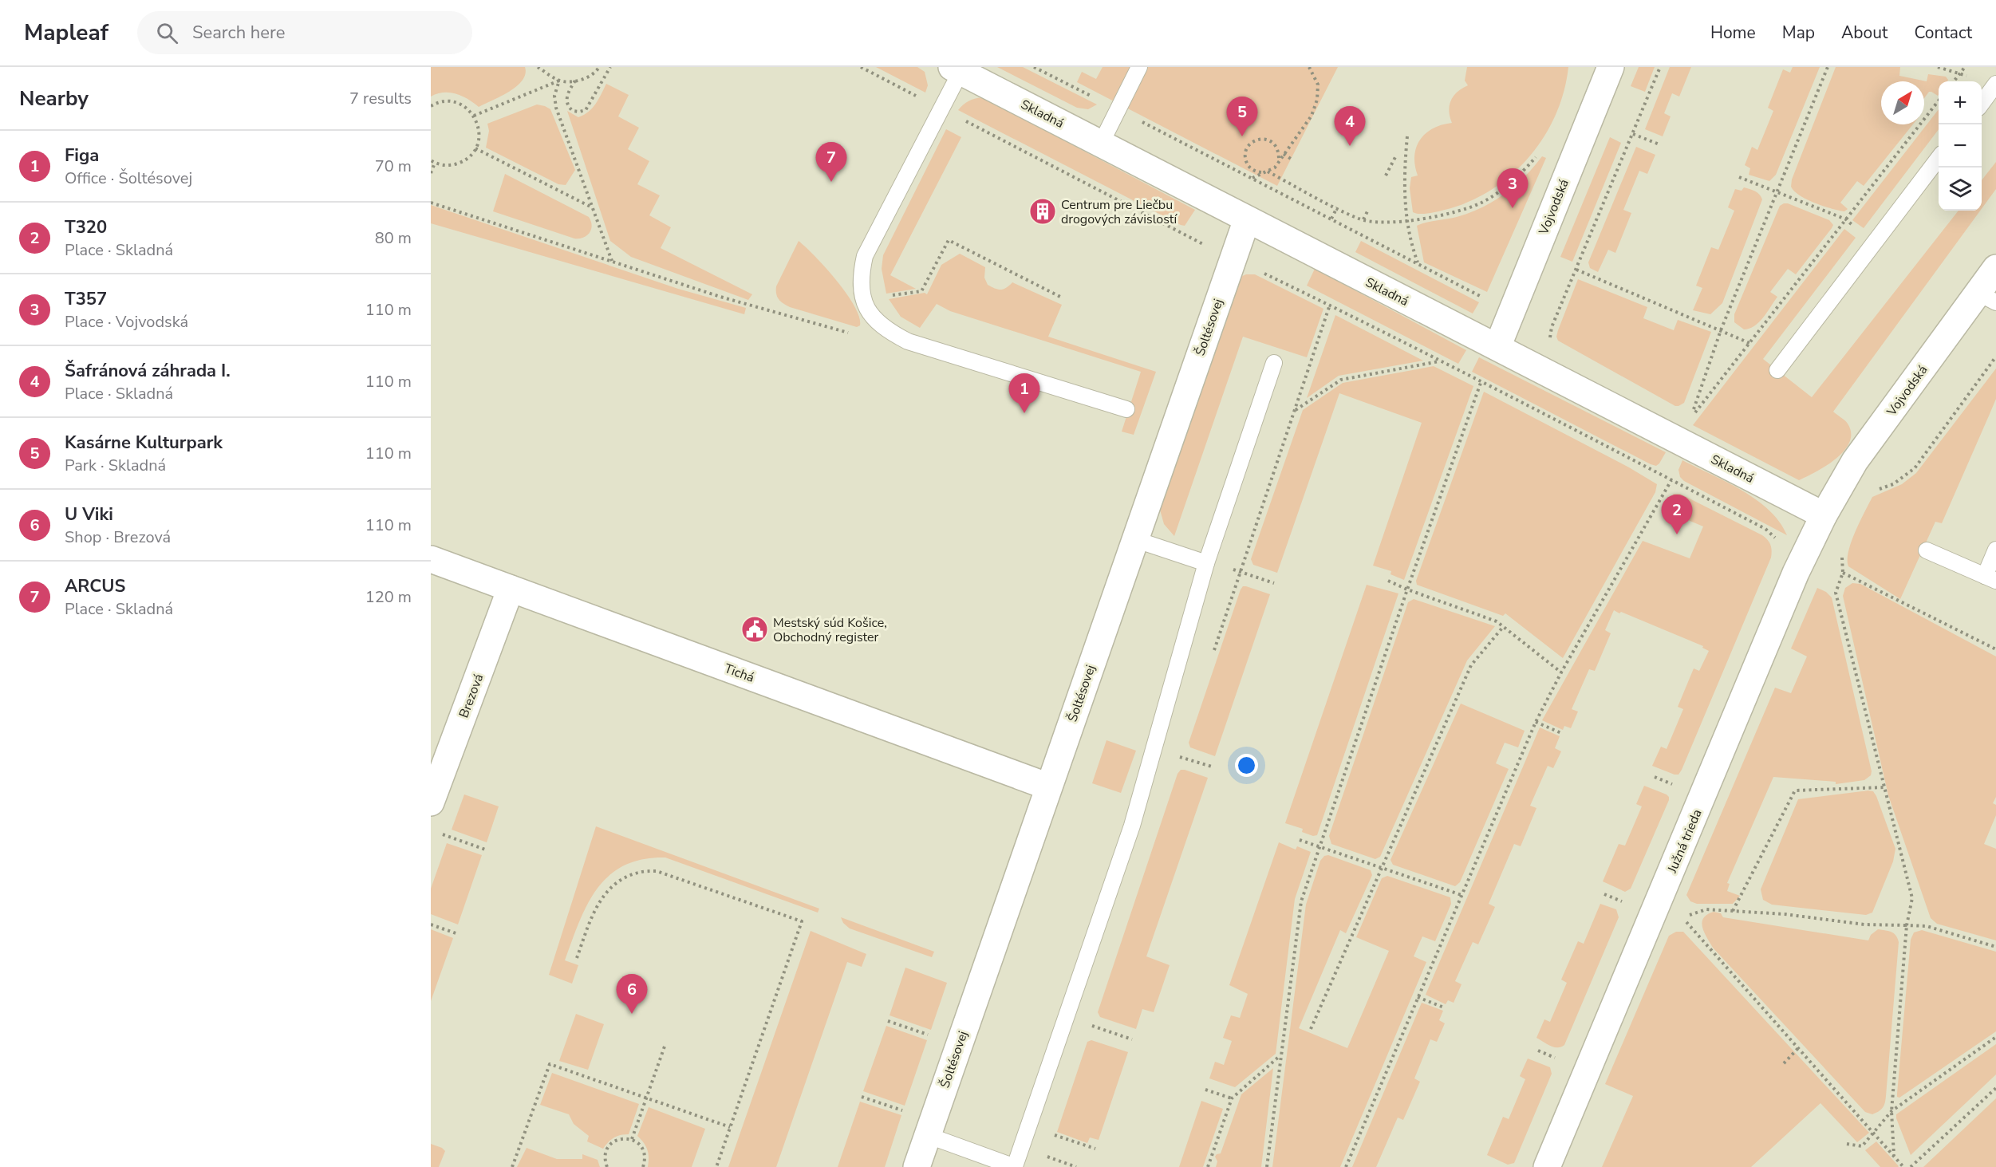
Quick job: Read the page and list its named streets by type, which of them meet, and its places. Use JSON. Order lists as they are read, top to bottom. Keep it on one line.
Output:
{"streets":{"street":["Skladná","Vojvodská","Šoltésovej","Tichá","Brezová","Južná trieda"]},"crossings":[["Skladná","Vojvodská"],["Skladná","Šoltésovej"],["Skladná","Južná trieda"],["Vojvodská","Južná trieda"],["Šoltésovej","Tichá"],["Tichá","Brezová"]],"places":{"building":["Centrum pre Liečbu drogových závislostí"],"public building":["Mestský súd Košice, Obchodný register"]},"north":"top right","page":{"header":"Mapleaf","search":"Search here","nav":["Home","Map","About","Contact"],"heading":["Nearby","7 results"],"map_buttons":["+","−"],"pins":["5","4","7","3","1","2","6"],"list":[{"mark":"1","name":"Figa","note":"Office · Šoltésovej","value":"70 m"},{"mark":"2","name":"T320","note":"Place · Skladná","value":"80 m"},{"mark":"3","name":"T357","note":"Place · Vojvodská","value":"110 m"},{"mark":"4","name":"Šafránová záhrada I.","note":"Place · Skladná","value":"110 m"},{"mark":"5","name":"Kasárne Kulturpark","note":"Park · Skladná","value":"110 m"},{"mark":"6","name":"U Viki","note":"Shop · Brezová","value":"110 m"},{"mark":"7","name":"ARCUS","note":"Place · Skladná","value":"120 m"}]}}
